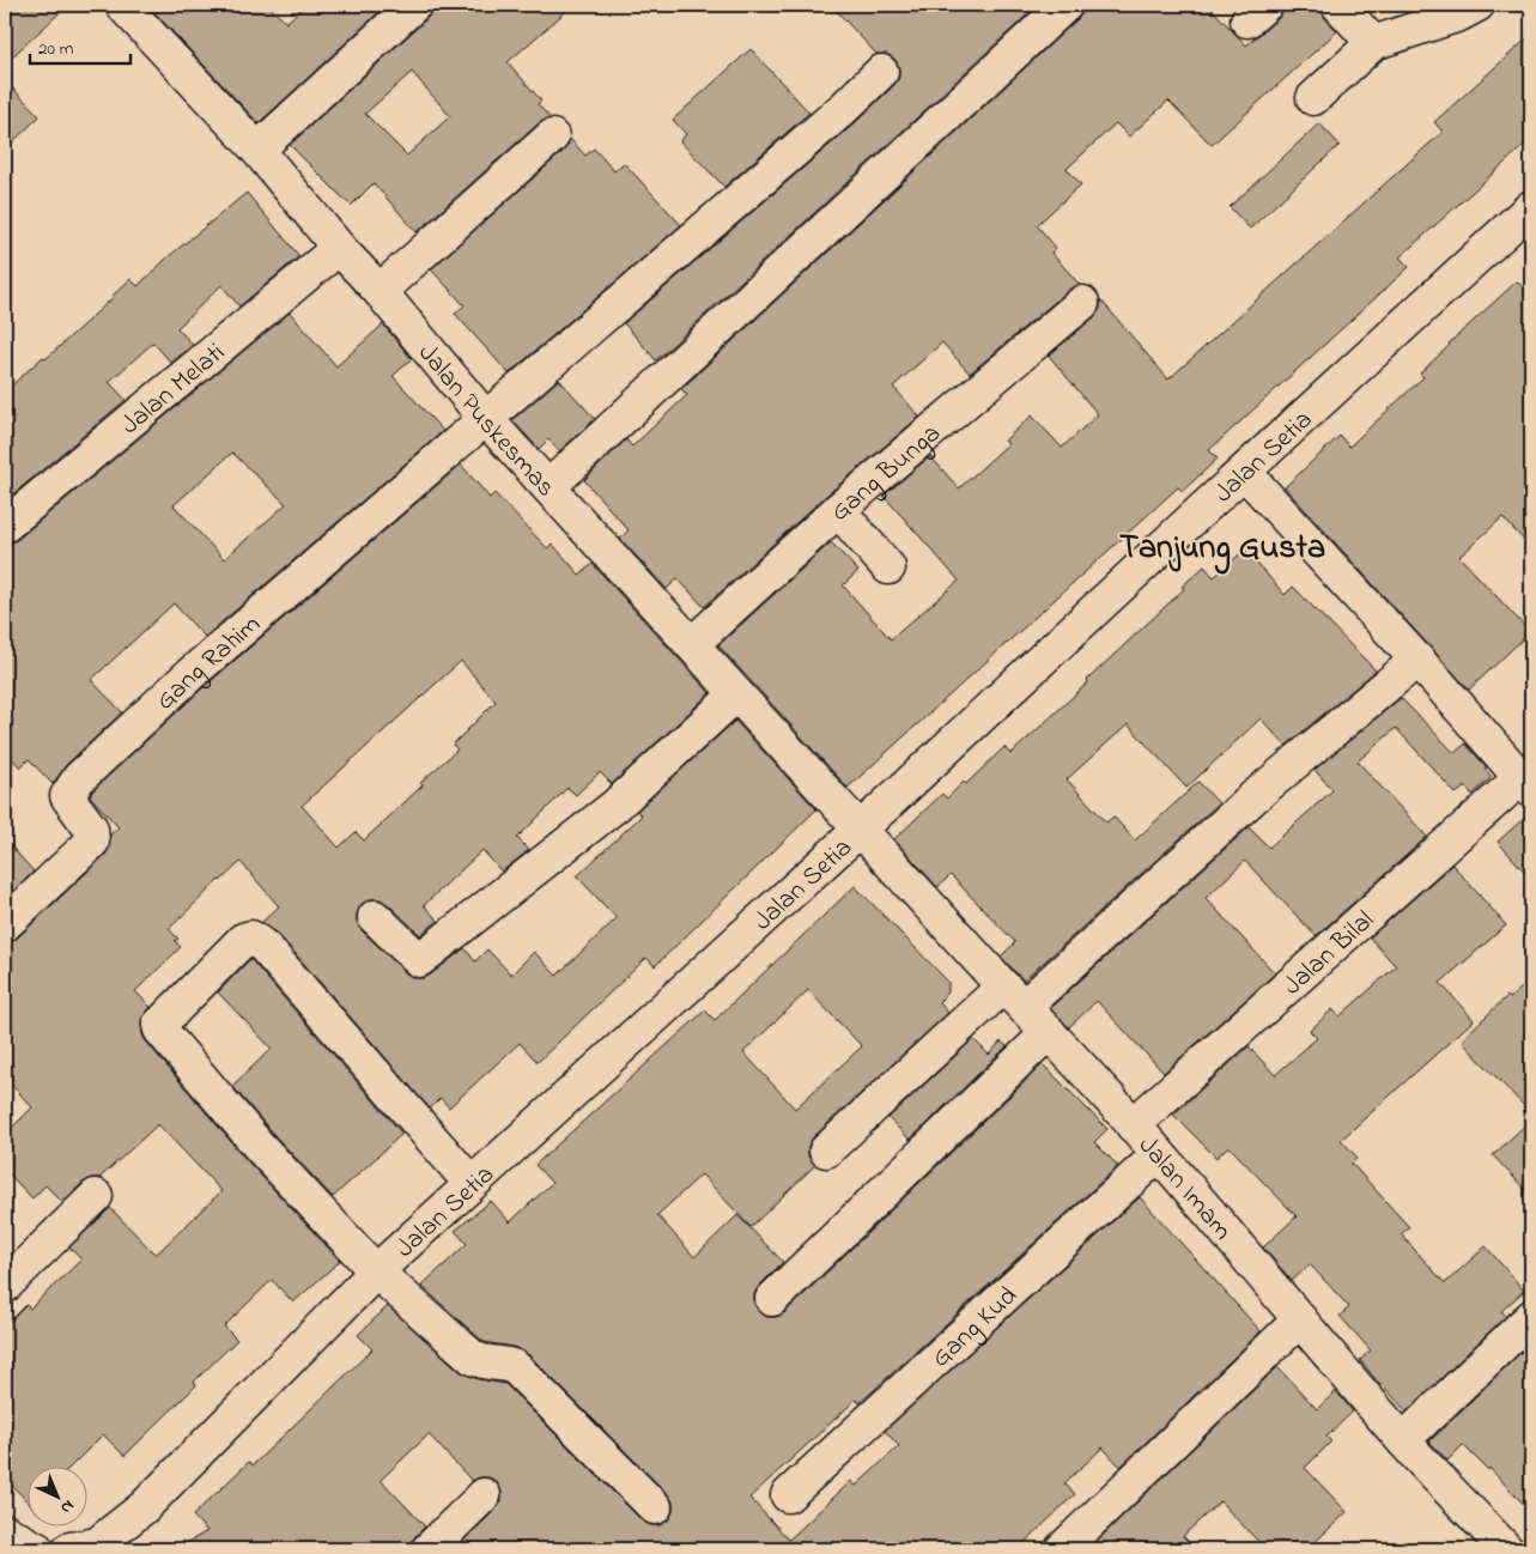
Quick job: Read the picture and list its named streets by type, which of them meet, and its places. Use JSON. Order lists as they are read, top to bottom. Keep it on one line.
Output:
{"streets":{"street":["Jalan Melati","Jalan Puskesmas","Jalan Setia","Gang Bunga","Gang Rahim","Jalan Bilal","Jalan Imam","Gang Kud"]},"crossings":[["Jalan Melati","Jalan Puskesmas"],["Jalan Puskesmas","Jalan Setia"],["Jalan Puskesmas","Gang Bunga"],["Jalan Puskesmas","Gang Rahim"],["Jalan Puskesmas","Jalan Imam"],["Jalan Setia","Jalan Imam"],["Jalan Bilal","Jalan Imam"],["Jalan Imam","Gang Kud"]],"districts":["Tanjung Gusta"],"scale_bar":"20 m","north":"bottom right"}
